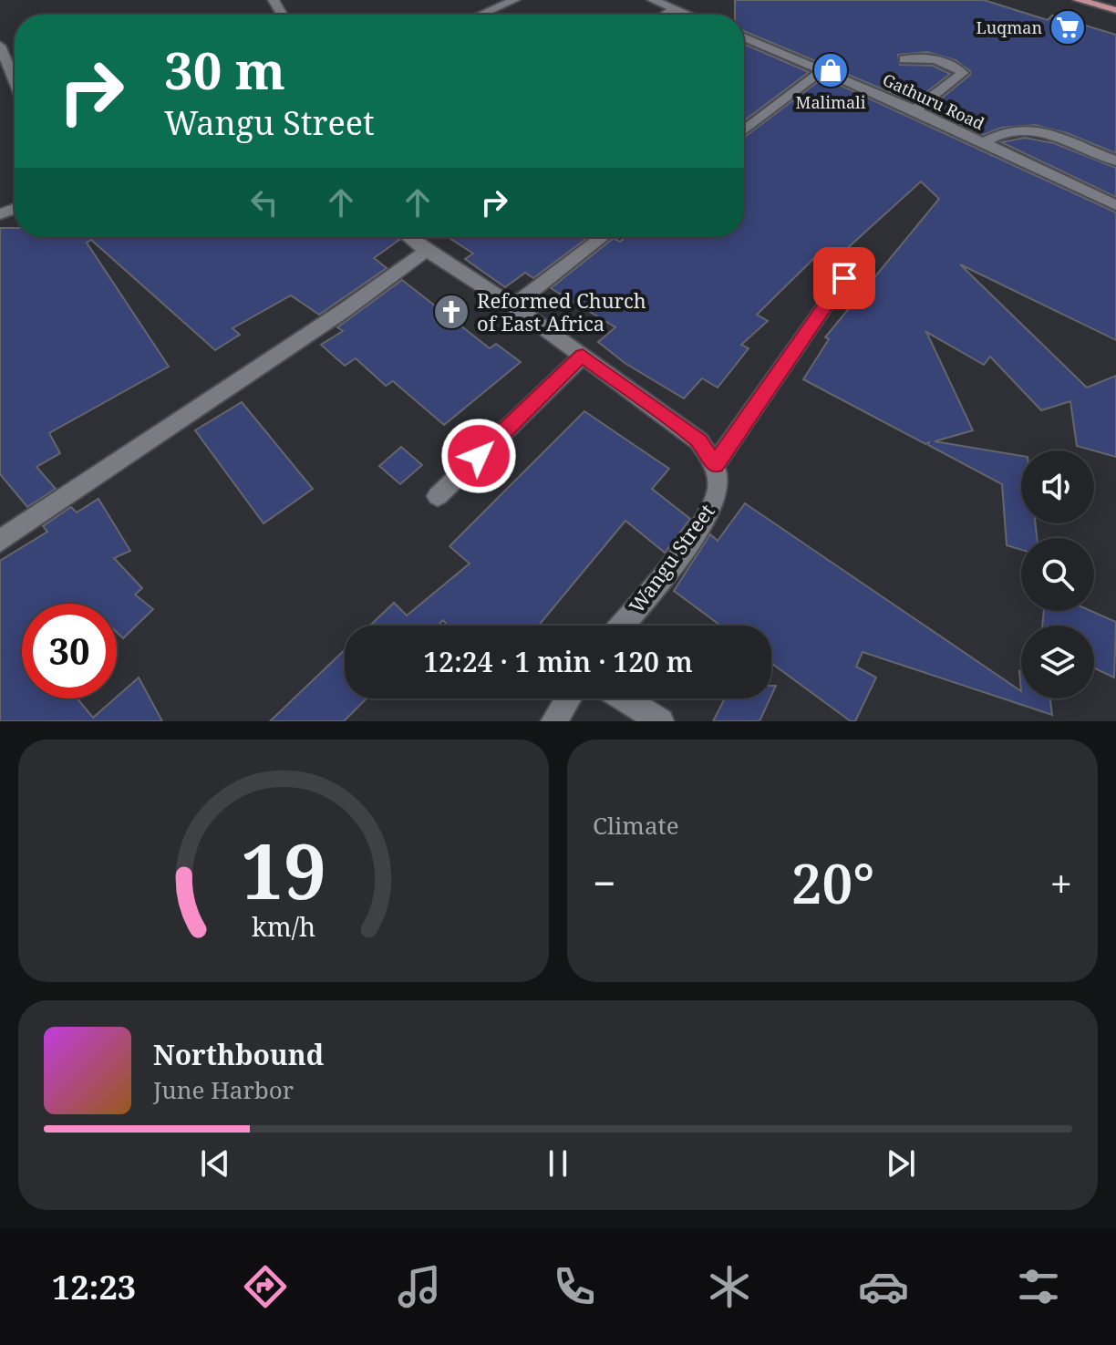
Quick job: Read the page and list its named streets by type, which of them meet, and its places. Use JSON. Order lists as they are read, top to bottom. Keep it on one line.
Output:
{"streets":{"street":["Gathuru Road","Wangu Street"]},"places":{"supermarket":["Luqman"],"shop":["Malimali"],"church":["Reformed Church of East Africa"]},"page":{"turn":["30 m","Wangu Street"],"limit":"30","trip":"12:24 · 1 min · 120 m","tile":"Climate","heat":["−","20°","+"],"song":["Northbound","June Harbor"],"tabs":"12:23","gauge":["19","km/h"]}}
